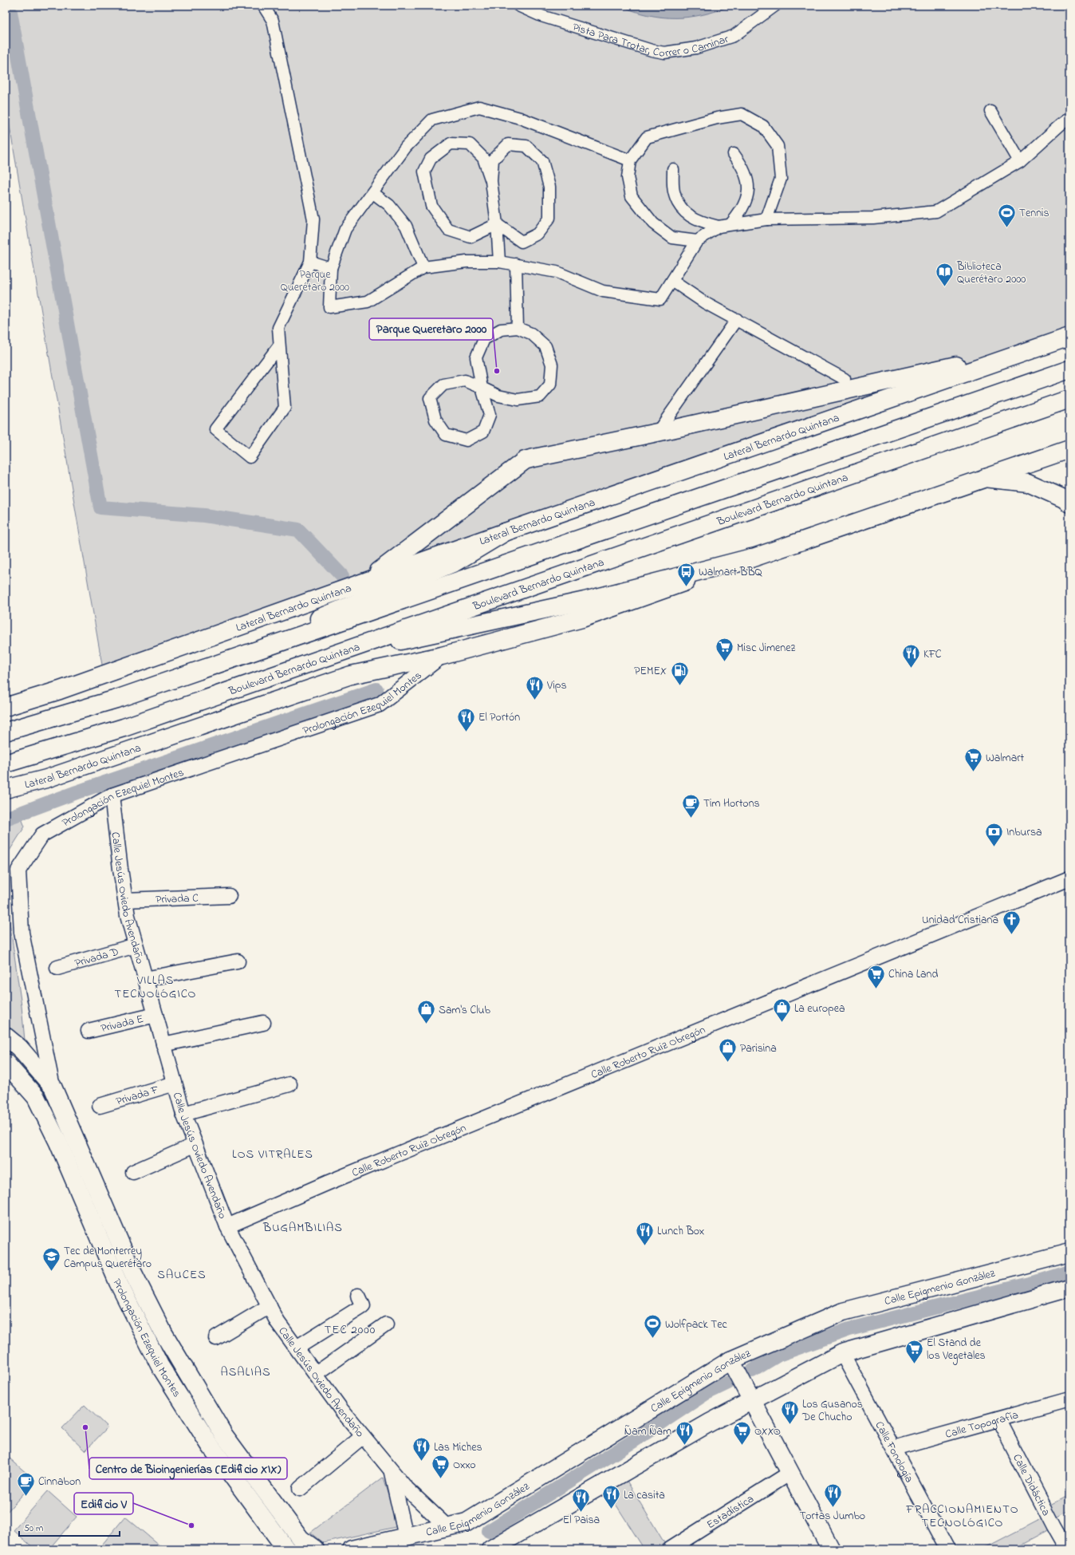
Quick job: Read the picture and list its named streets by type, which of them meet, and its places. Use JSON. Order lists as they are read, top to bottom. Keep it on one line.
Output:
{"streets":{"main road":["Lateral Bernardo Quintana","Boulevard Bernardo Quintana","Prolongación Ezequiel Montes","Calle Epigmenio González"],"street":["Pista Para Trotar, Correr o Caminar","Calle Jesús Oviedo Avendaño","Privada C","Privada D","Privada E","Calle Roberto Ruiz Obregón","Privada F","Calle Topografía","Calle Fonología","Calle Didáctica","Estadística"]},"crossings":[["Lateral Bernardo Quintana","Prolongación Ezequiel Montes"],["Prolongación Ezequiel Montes","Calle Jesús Oviedo Avendaño"],["Calle Jesús Oviedo Avendaño","Privada C"],["Calle Jesús Oviedo Avendaño","Privada D"],["Calle Jesús Oviedo Avendaño","Privada E"],["Calle Jesús Oviedo Avendaño","Calle Roberto Ruiz Obregón"],["Calle Jesús Oviedo Avendaño","Privada F"],["Calle Jesús Oviedo Avendaño","Calle Epigmenio González"],["Calle Topografía","Calle Fonología"],["Calle Topografía","Calle Didáctica"]],"districts":["VILLAS TECNOLÓGICO","LOS VITRALES","BUGAMBILIAS","SAUCES","TEC 2000","ASALIAS","FRACCIONAMIENTO TECNOLÓGICO"],"parks":["Parque Querétaro 2000"],"places":{"sports":["Tennis","Wolfpack Tec"],"library":["Biblioteca Querétaro 2000"],"other":["Parque Queretaro 2000","Centro de Bioingenierías (Edificio XIX)","Edificio V"],"bus stop":["Walmart BBQ"],"supermarket":["Misc Jimenez","Walmart","China Land","El Stand de los Vegetales","OXXO","Oxxo"],"restaurant":["KFC","Vips","El Portón","Lunch Box","Los Gusanos De Chucho","Ñam Ñam","Las Miches","Tortas Jumbo","La casita","El Paisa"],"fuel station":["PEMEX"],"cafe":["Tim Hortons","Cinnabon"],"bank":["Inbursa"],"church":["Unidad Cristiana"],"shop":["La europea","Sam's Club","Parisina"],"school or university":["Tec de Monterrey Campus Querétaro"]},"scale_bar":"50 m"}
